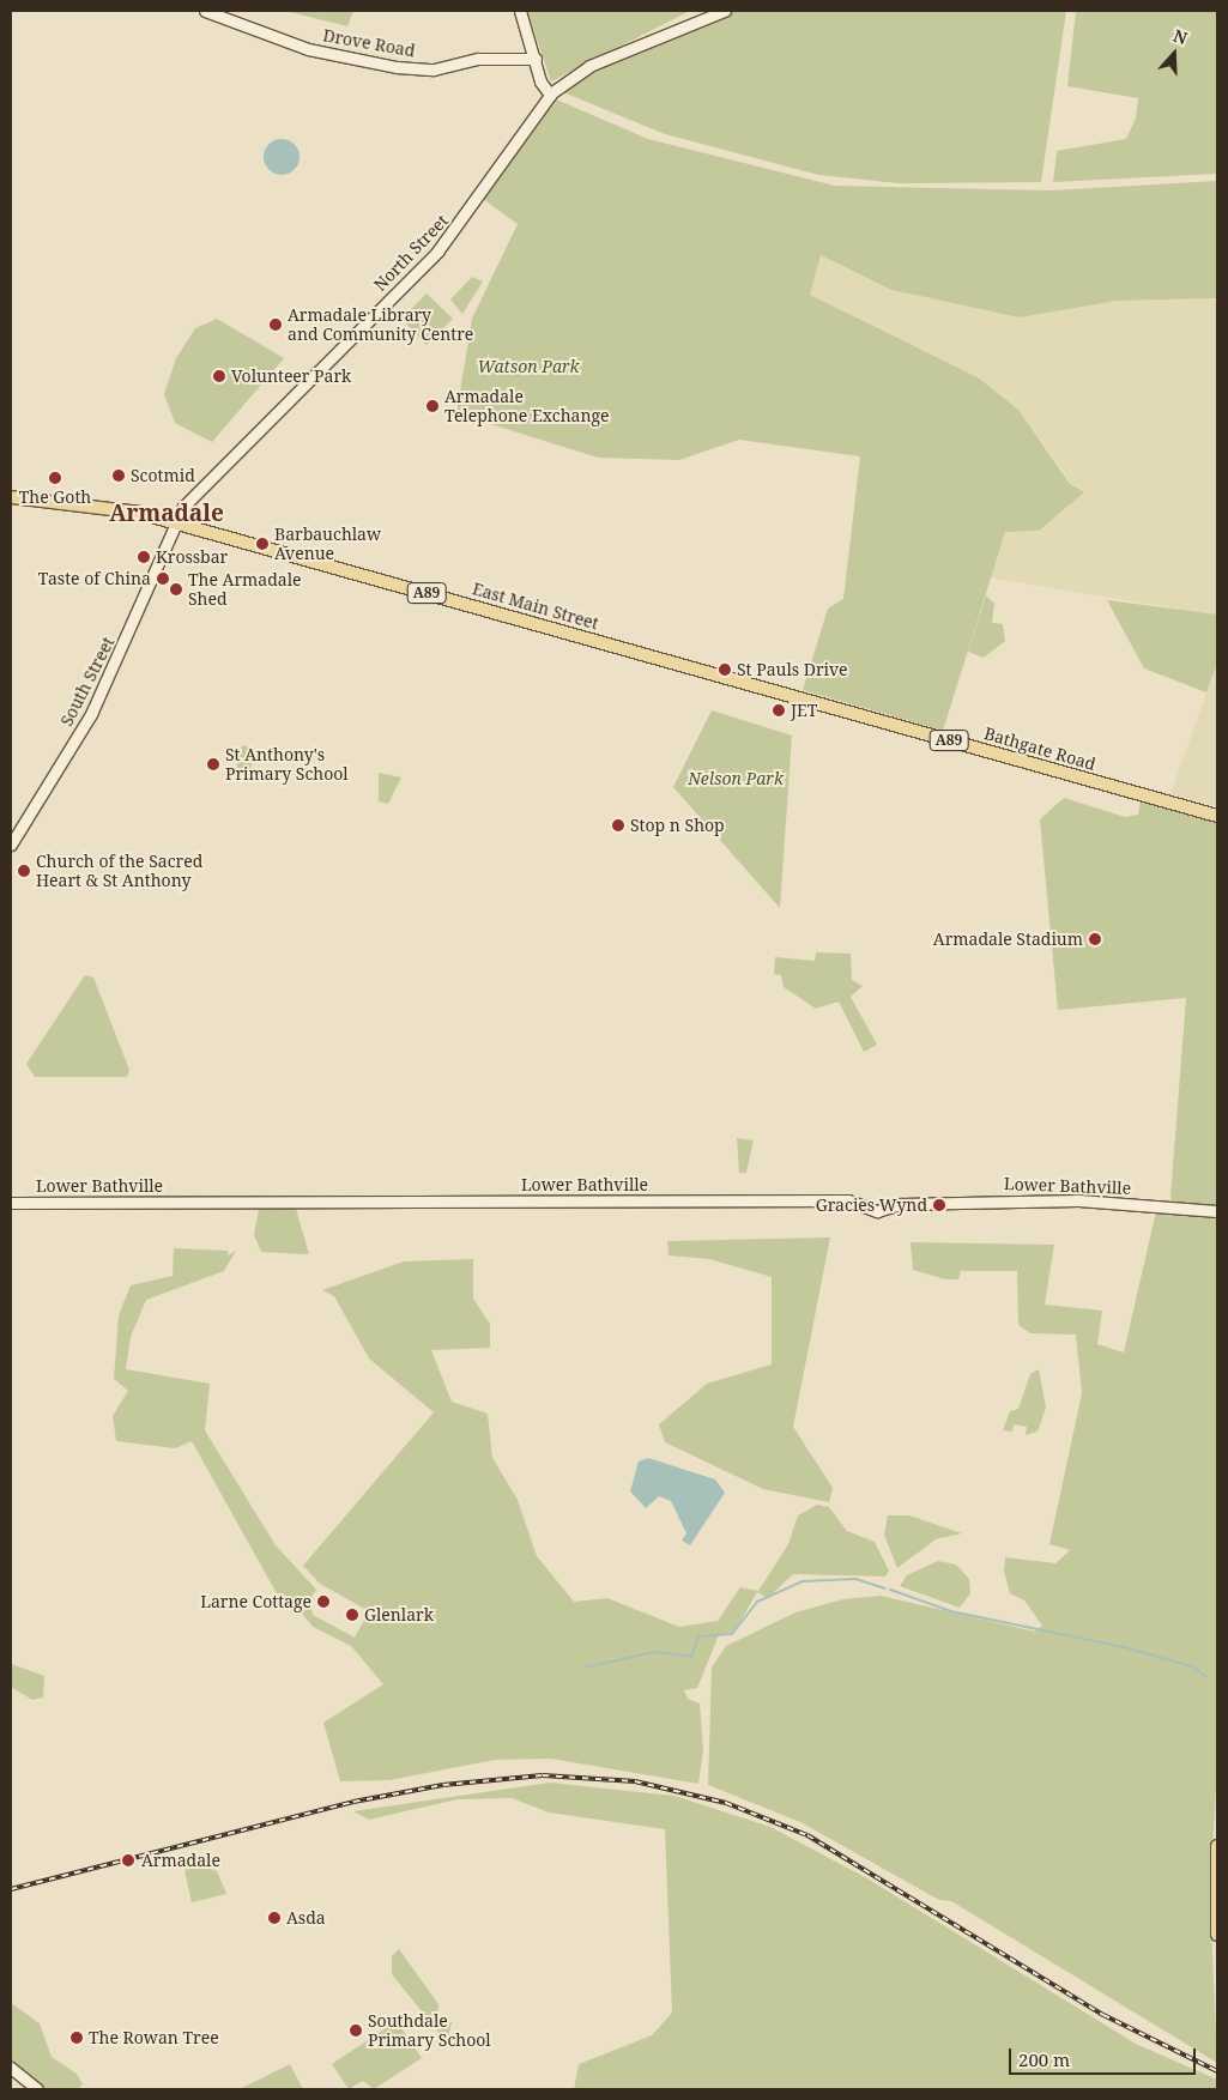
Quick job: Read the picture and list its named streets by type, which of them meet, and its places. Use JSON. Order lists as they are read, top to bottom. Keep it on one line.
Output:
{"streets":{"main road":["Drove Road","North Street","A89","East Main Street","South Street","Bathgate Road","Lower Bathville"]},"crossings":[["North Street","A89"],["North Street","East Main Street"],["North Street","South Street"],["A89","East Main Street"],["A89","South Street"],["East Main Street","South Street"],["East Main Street","Bathgate Road"]],"districts":["Armadale"],"parks":["Watson Park","Nelson Park"],"places":["Armadale Library and Community Centre","Volunteer Park","Armadale Telephone Exchange","Scotmid","The Goth","Barbauchlaw Avenue","Krossbar","Taste of China","The Armadale Shed","St Pauls Drive","JET","St Anthony's Primary School","Stop n Shop","Church of the Sacred Heart & St Anthony","Armadale Stadium","Gracies Wynd","Larne Cottage","Glenlark","Armadale","Asda","Southdale Primary School","The Rowan Tree"],"scale_bar":"200 m","north":"top"}
